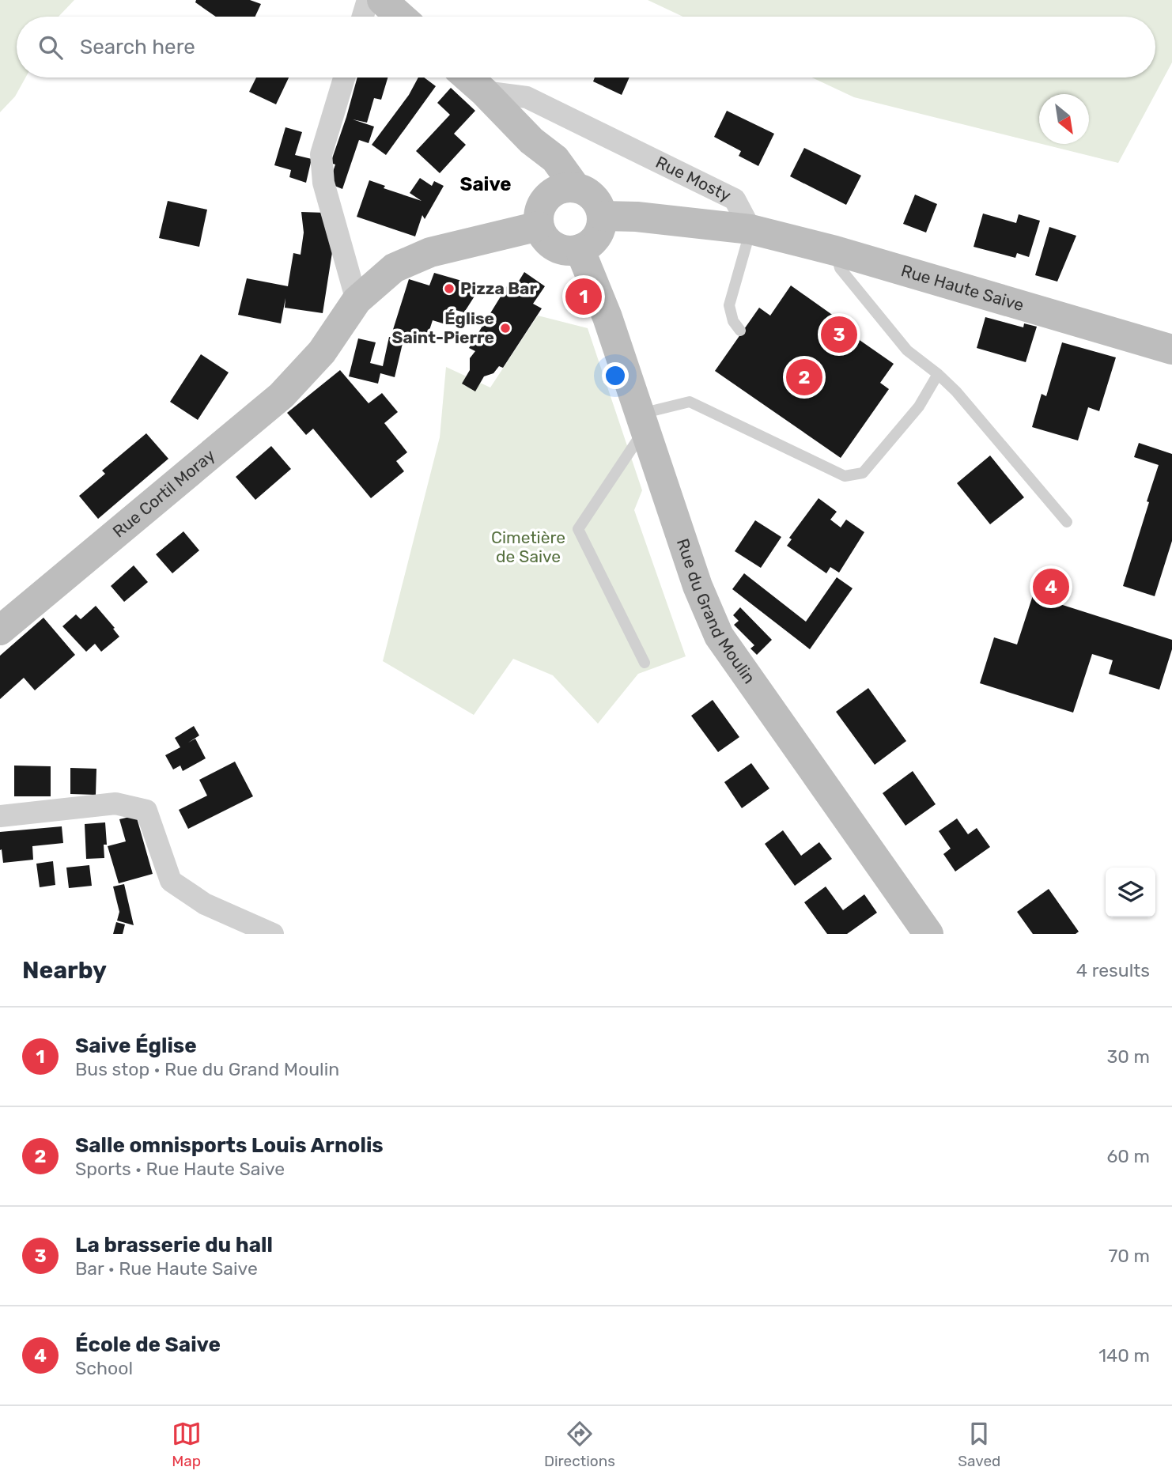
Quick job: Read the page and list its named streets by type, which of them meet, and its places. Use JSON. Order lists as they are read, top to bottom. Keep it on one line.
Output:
{"streets":{"street":["Rue Mosty","Rue Haute Saive","Rue Cortil Moray","Rue du Grand Moulin"]},"crossings":[["Rue Mosty","Rue Haute Saive"],["Rue Mosty","Rue du Grand Moulin"]],"districts":["Saive"],"parks":["Cimetière de Saive"],"places":["Pizza Bar","Église Saint-Pierre"],"north":"bottom right","page":{"search":"Search here","pins":["1","3","2","4"],"heading":["Nearby","4 results"],"list":[{"mark":"1","name":"Saive Église","note":"Bus stop · Rue du Grand Moulin","value":"30 m"},{"mark":"2","name":"Salle omnisports Louis Arnolis","note":"Sports · Rue Haute Saive","value":"60 m"},{"mark":"3","name":"La brasserie du hall","note":"Bar · Rue Haute Saive","value":"70 m"},{"mark":"4","name":"École de Saive","note":"School","value":"140 m"}],"nav":["Map","Directions","Saved"]}}
